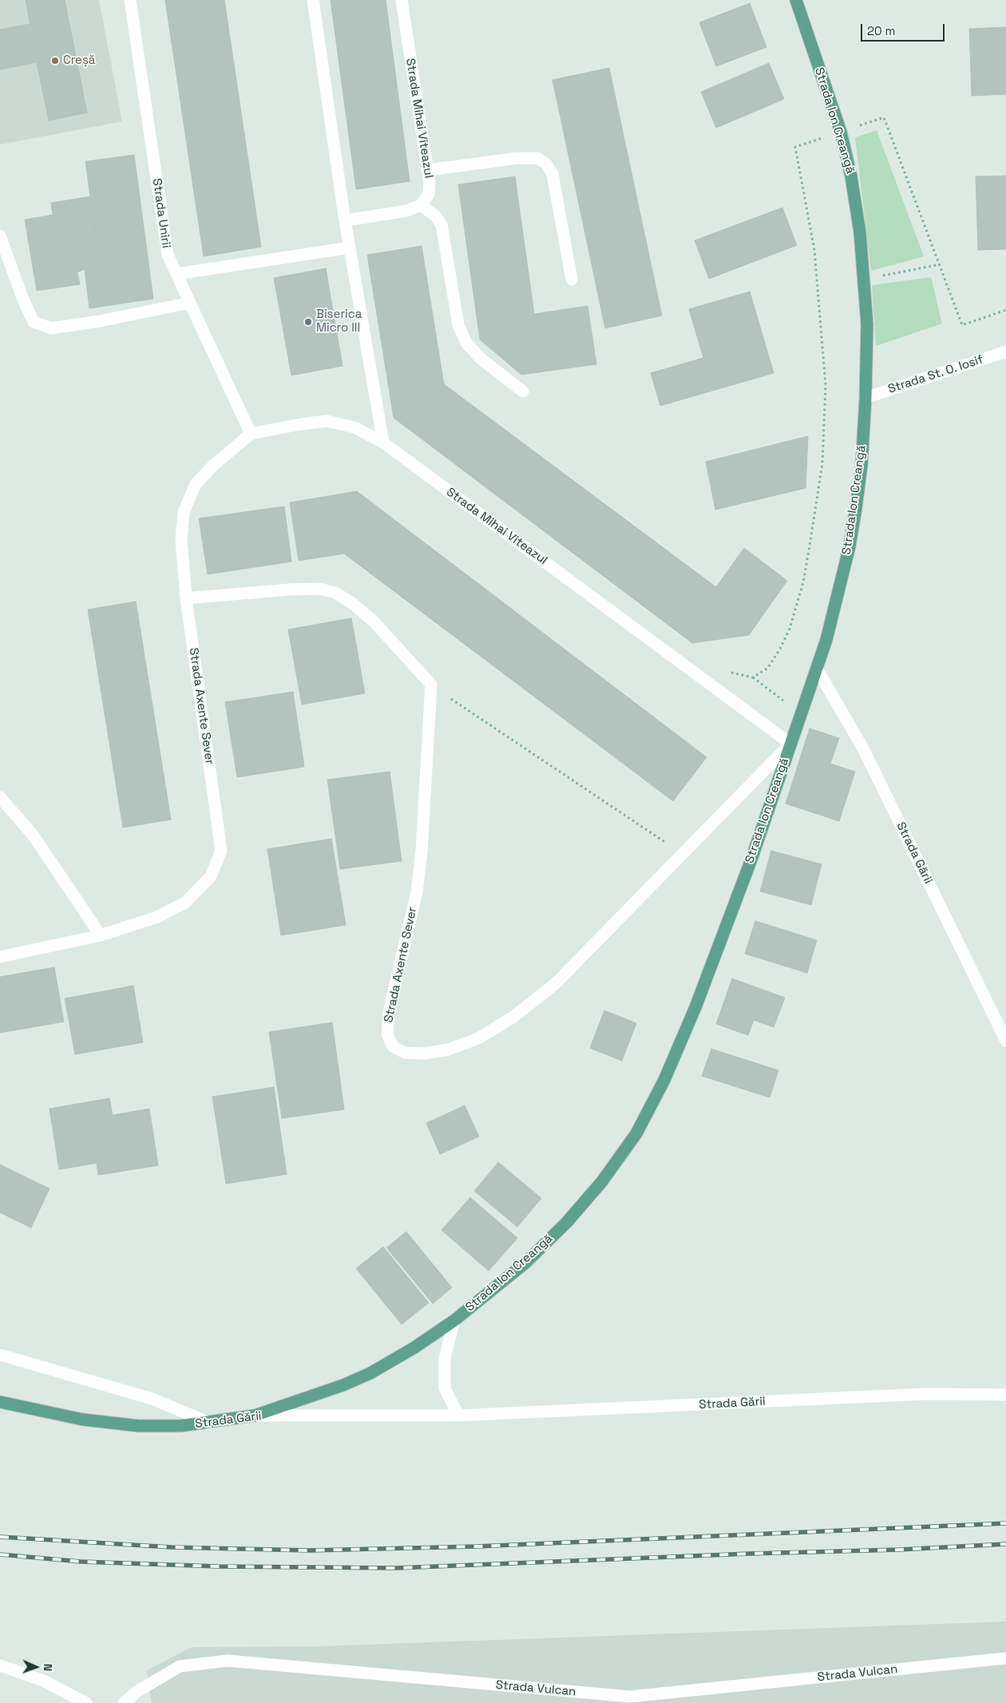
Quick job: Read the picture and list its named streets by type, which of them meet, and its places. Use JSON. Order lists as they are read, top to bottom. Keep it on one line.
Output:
{"streets":{"main road":["Strada Ion Creangă","Strada Gării"],"street":["Strada Mihai Viteazul","Strada Unirii","Strada St. O. Iosif","Strada Axente Sever","Strada Vulcan"]},"crossings":[["Strada Mihai Viteazul","Strada Ion Creangă"],["Strada Mihai Viteazul","Strada Axente Sever"],["Strada Ion Creangă","Strada St. O. Iosif"],["Strada Ion Creangă","Strada Axente Sever"],["Strada Ion Creangă","Strada Gării"],["Strada Unirii","Strada Axente Sever"]],"places":["Creșă","Biserica Micro III"],"scale_bar":"20 m","north":"right"}
